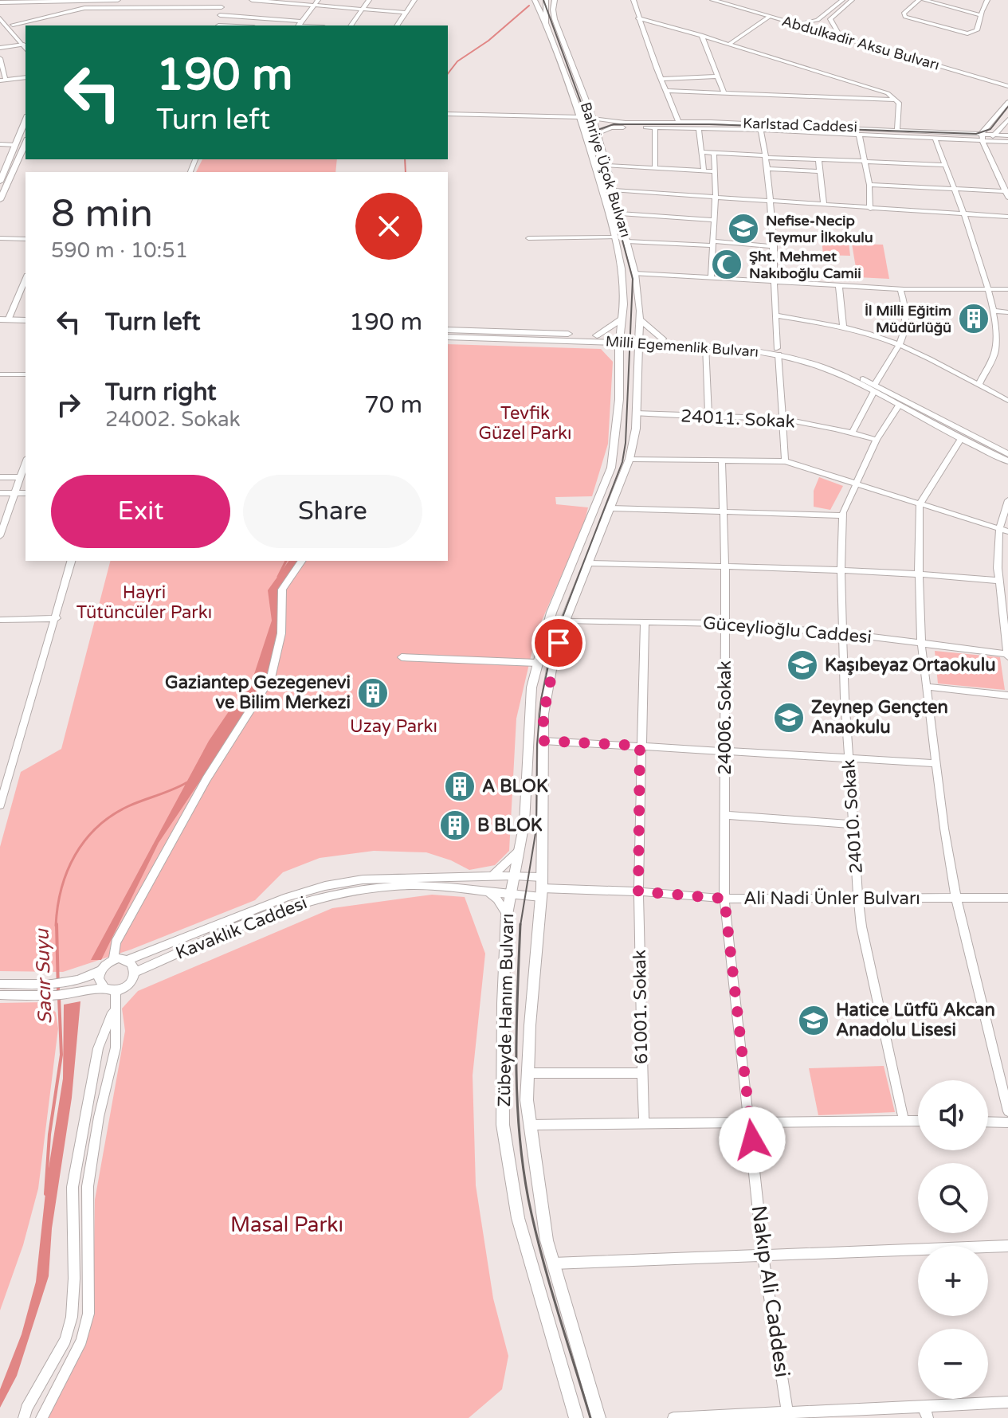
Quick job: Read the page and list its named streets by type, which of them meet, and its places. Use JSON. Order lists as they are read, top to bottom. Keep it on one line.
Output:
{"streets":{"main road":["Abdulkadir Aksu Bulvarı","Bahriye Üçok Bulvarı","Milli Egemenlik Bulvarı","Zübeyde Hanım Bulvarı"],"street":["Karlstad Caddesi","24011. Sokak","Güceylioğlu Caddesi","24006. Sokak","24010. Sokak","Ali Nadi Ünler Bulvarı","Kavaklık Caddesi","61001. Sokak","Nakıp Ali Caddesi"]},"crossings":[["Karlstad Caddesi","Bahriye Üçok Bulvarı"],["Bahriye Üçok Bulvarı","Milli Egemenlik Bulvarı"],["Bahriye Üçok Bulvarı","Zübeyde Hanım Bulvarı"],["Milli Egemenlik Bulvarı","24010. Sokak"],["Milli Egemenlik Bulvarı","Zübeyde Hanım Bulvarı"],["24011. Sokak","24010. Sokak"],["24011. Sokak","Zübeyde Hanım Bulvarı"],["Güceylioğlu Caddesi","24006. Sokak"],["Güceylioğlu Caddesi","24010. Sokak"],["Güceylioğlu Caddesi","61001. Sokak"],["Güceylioğlu Caddesi","Zübeyde Hanım Bulvarı"],["24006. Sokak","Ali Nadi Ünler Bulvarı"],["24006. Sokak","Nakıp Ali Caddesi"],["24010. Sokak","Ali Nadi Ünler Bulvarı"],["Ali Nadi Ünler Bulvarı","Kavaklık Caddesi"],["Ali Nadi Ünler Bulvarı","61001. Sokak"],["Ali Nadi Ünler Bulvarı","Zübeyde Hanım Bulvarı"],["Ali Nadi Ünler Bulvarı","Nakıp Ali Caddesi"],["Kavaklık Caddesi","Zübeyde Hanım Bulvarı"]],"water":["Sacır Suyu"],"parks":["Tevfik Güzel Parkı","Hayri Tütüncüler Parkı","Uzay Parkı","Masal Parkı"],"places":{"school or university":["Nefise-Necip Teymur İlkokulu","Kaşıbeyaz Ortaokulu","Zeynep Gençten Anaokulu","Hatice Lütfü Akcan Anadolu Lisesi"],"mosque":["Şht. Mehmet Nakıboğlu Camii"],"building":["İl Milli Eğitim Müdürlüğü","Gaziantep Gezegenevi ve Bilim Merkezi","A BLOK","B BLOK"]},"page":{"turn":["190 m","Turn left"],"heading":["8 min","590 m · 10:51"],"list":[{"name":"Turn left","value":"190 m"},{"name":"Turn right","note":"24002. Sokak","value":"70 m"}],"buttons":["Exit","Share"],"map_buttons":["+","−"]}}
